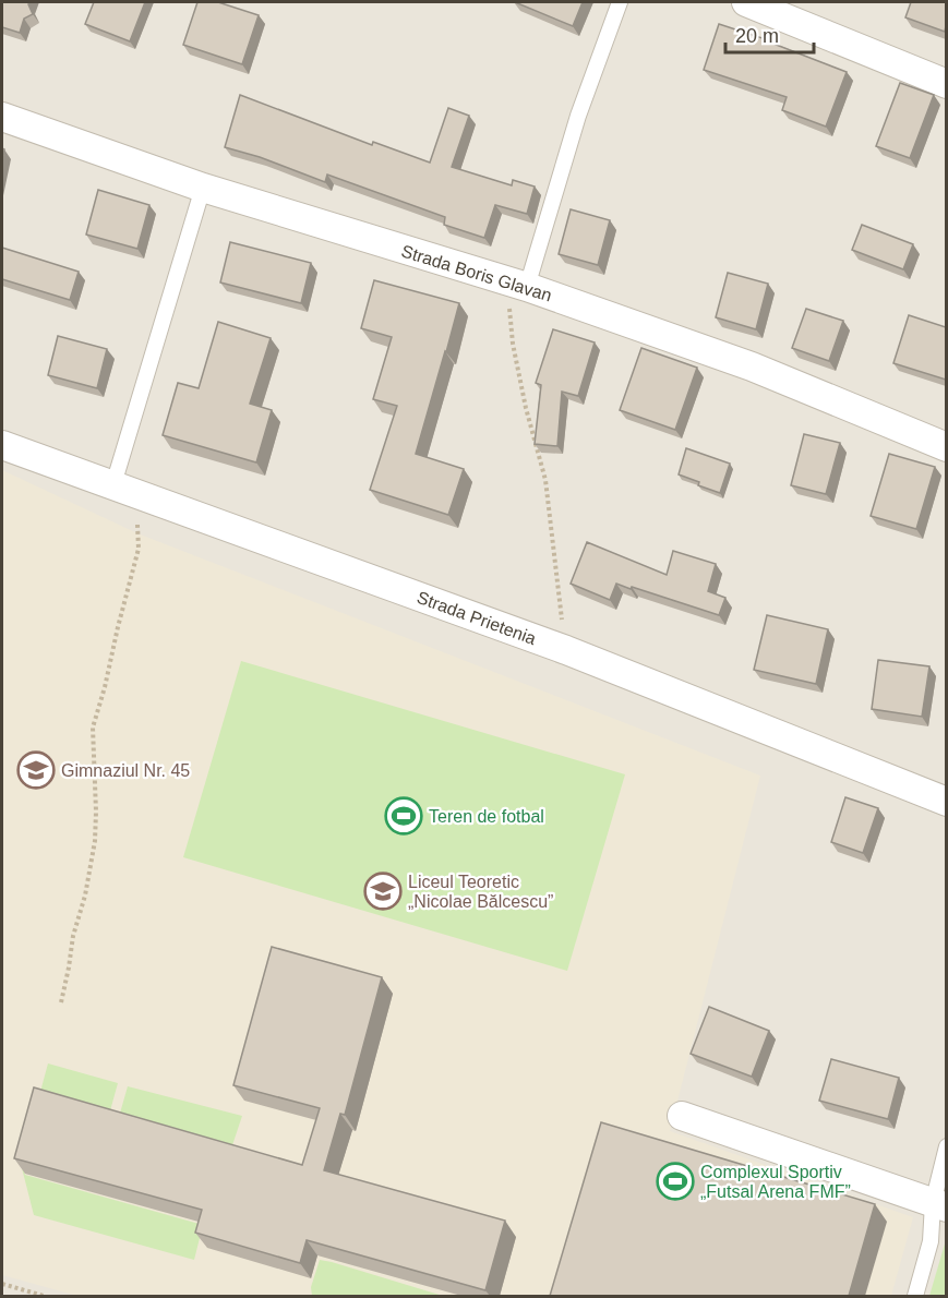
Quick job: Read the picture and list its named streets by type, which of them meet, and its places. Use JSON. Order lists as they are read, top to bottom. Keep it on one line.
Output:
{"streets":{"street":["Strada Boris Glavan","Strada Prietenia"]},"places":{"school or university":["Gimnaziul Nr. 45","Liceul Teoretic „Nicolae Bălcescu”"],"sports":["Teren de fotbal","Complexul Sportiv „Futsal Arena FMF”"]},"scale_bar":"20 m"}
